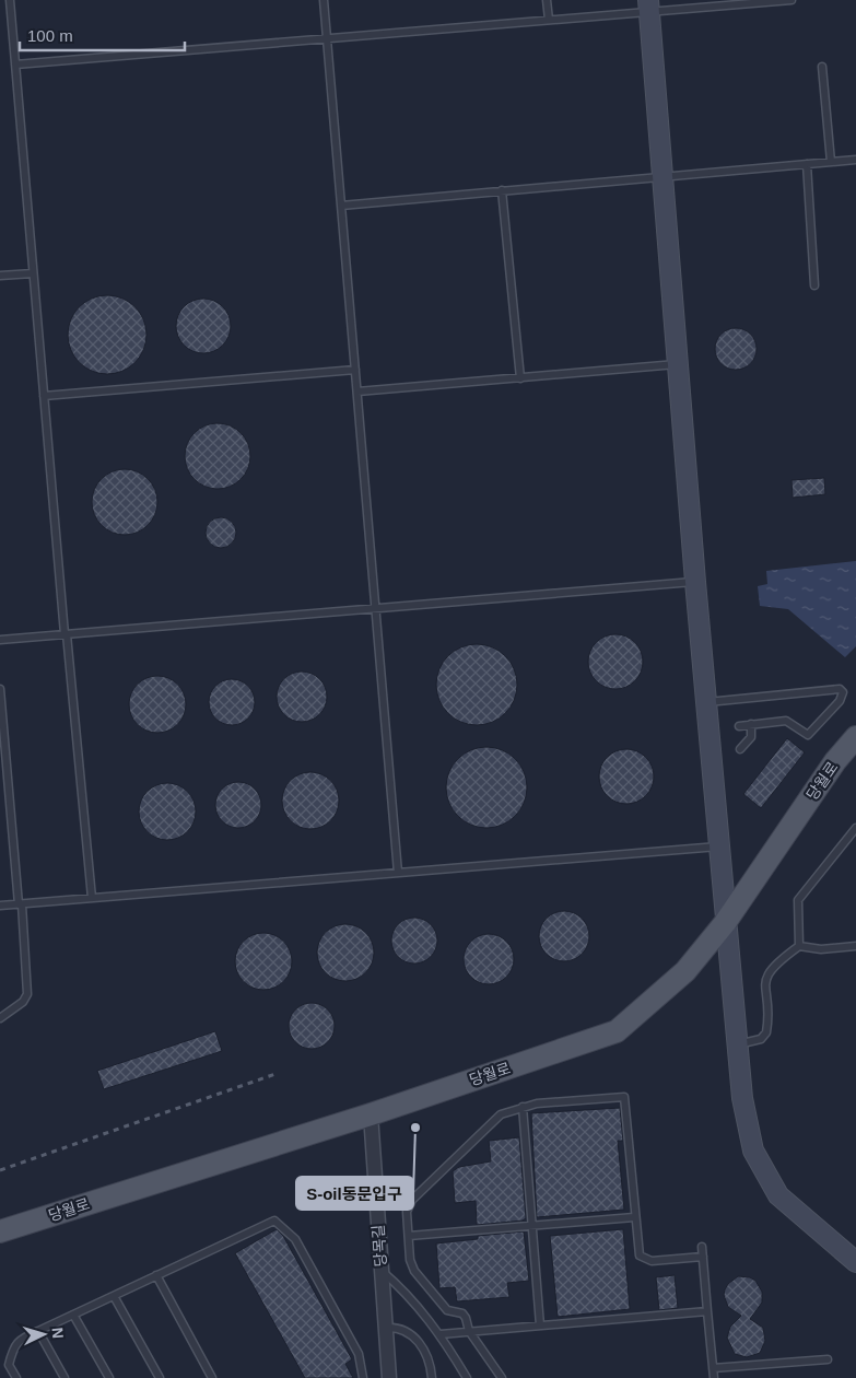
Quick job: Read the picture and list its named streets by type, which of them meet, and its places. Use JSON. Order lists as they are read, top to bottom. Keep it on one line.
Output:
{"streets":{"main road":["당월로"],"street":["당목길"]},"crossings":[["당월로","당목길"]],"places":["S-oil동문입구"],"scale_bar":"100 m","north":"right"}
